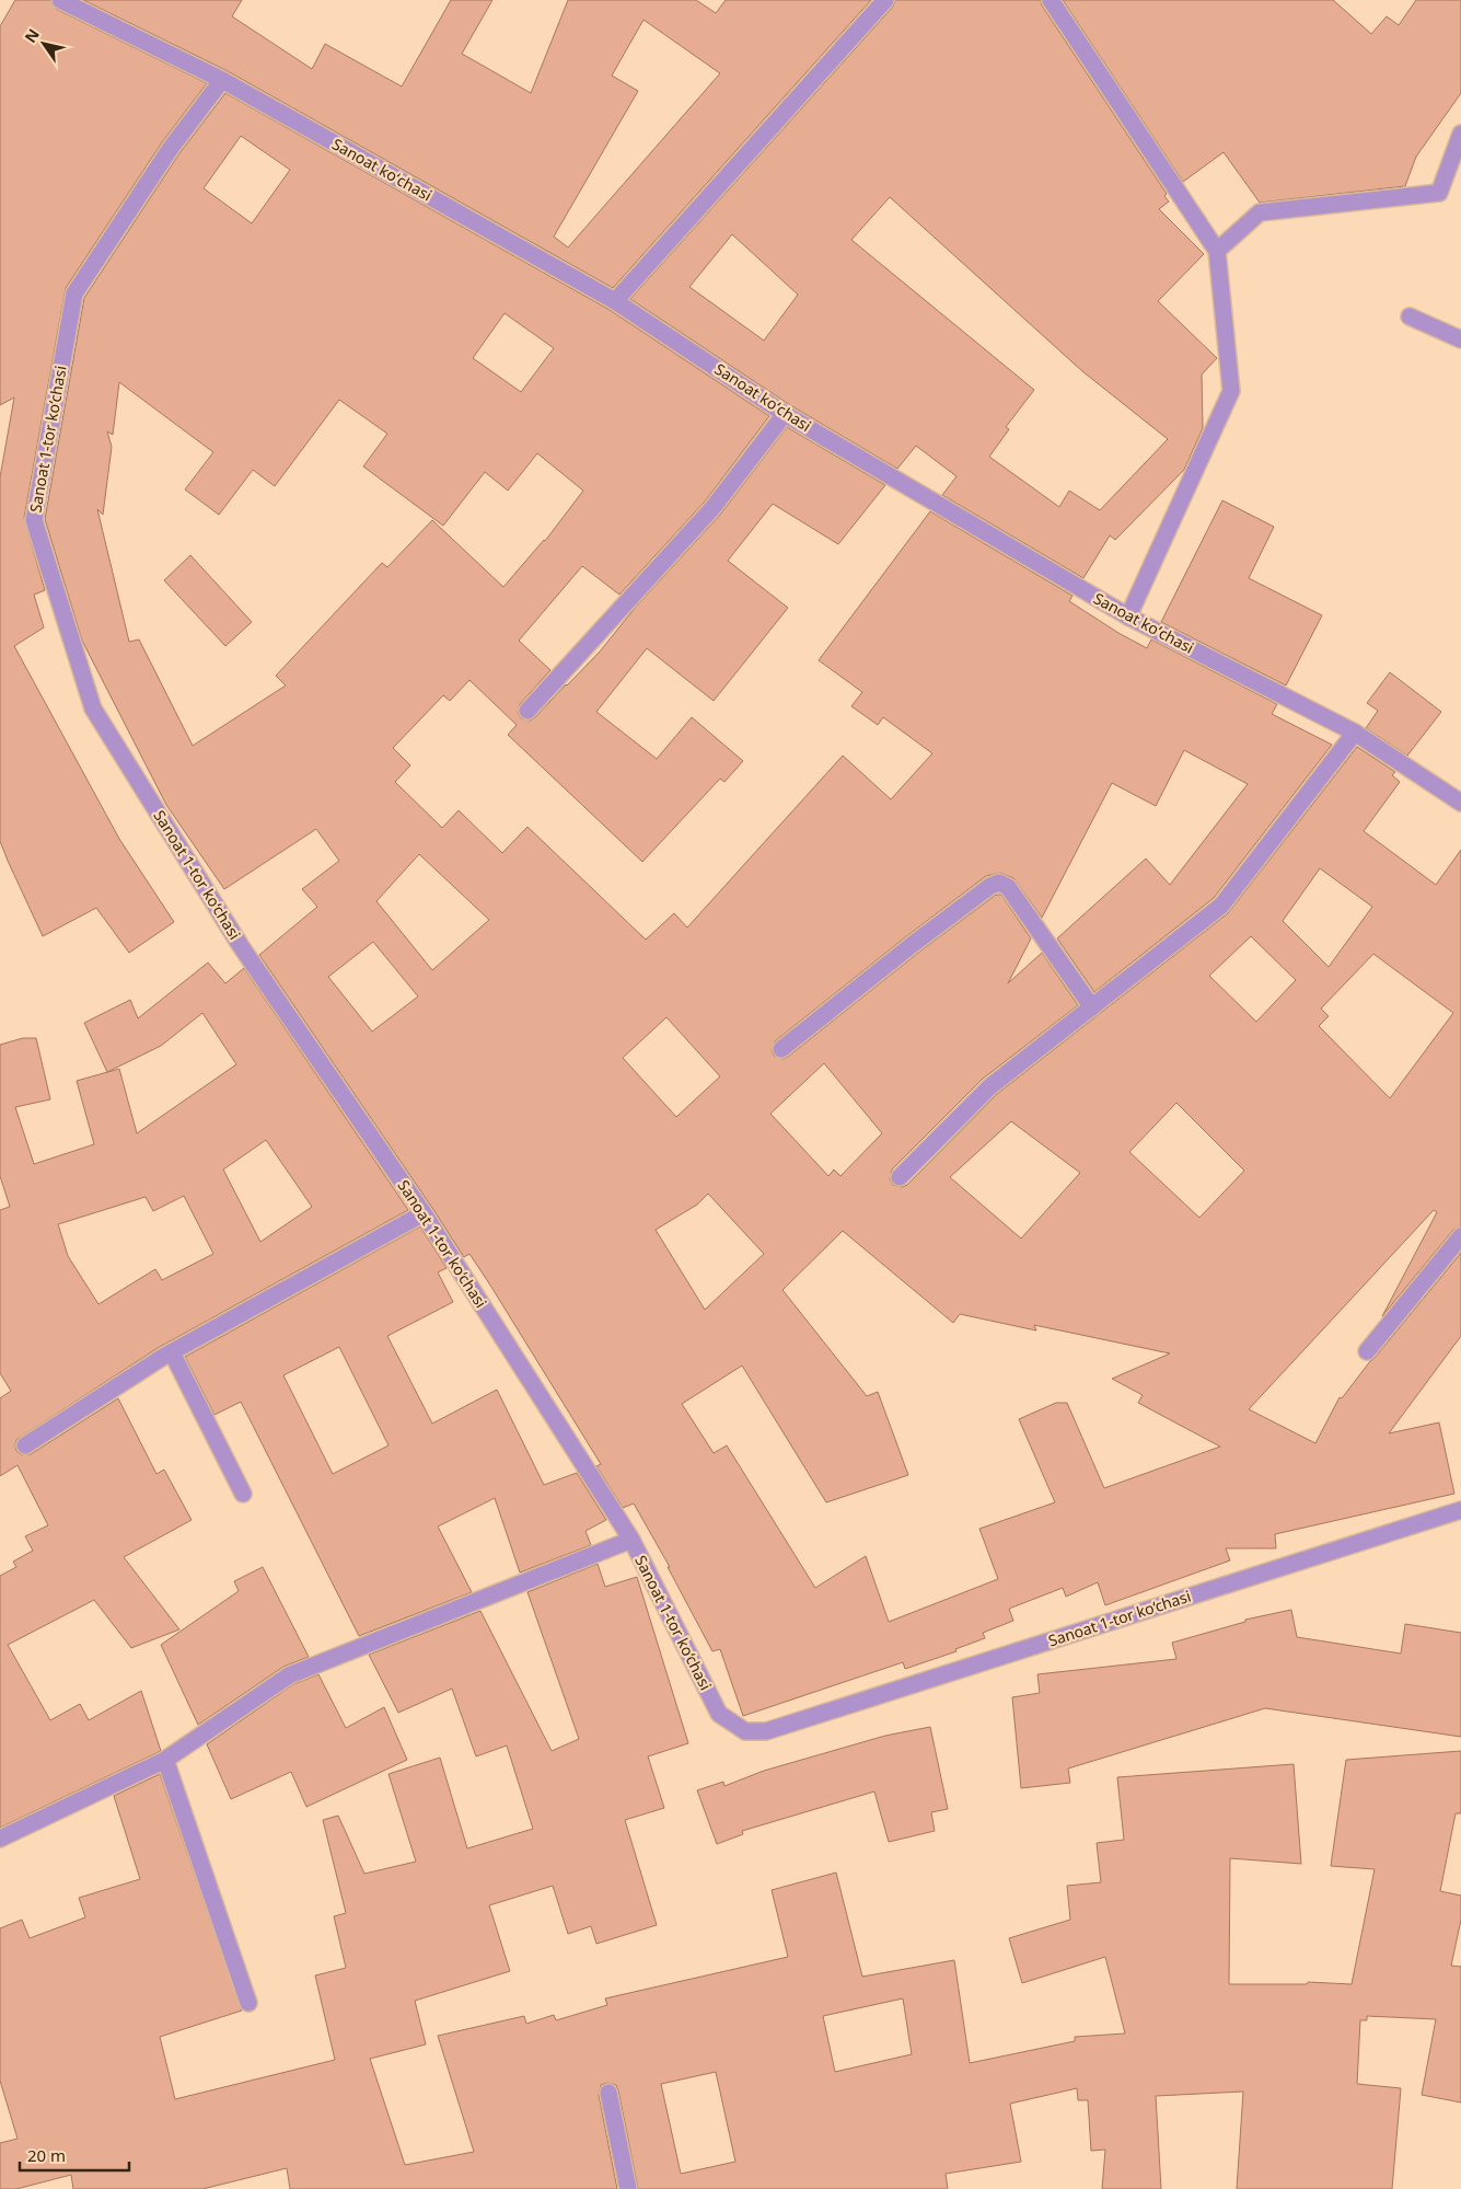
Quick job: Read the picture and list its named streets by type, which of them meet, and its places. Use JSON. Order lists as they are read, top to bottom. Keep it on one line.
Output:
{"streets":{"street":["Sanoat koʻchasi","Sanoat 1-tor ko‘chasi"]},"crossings":[["Sanoat koʻchasi","Sanoat 1-tor ko‘chasi"]],"scale_bar":"20 m","north":"top left"}
